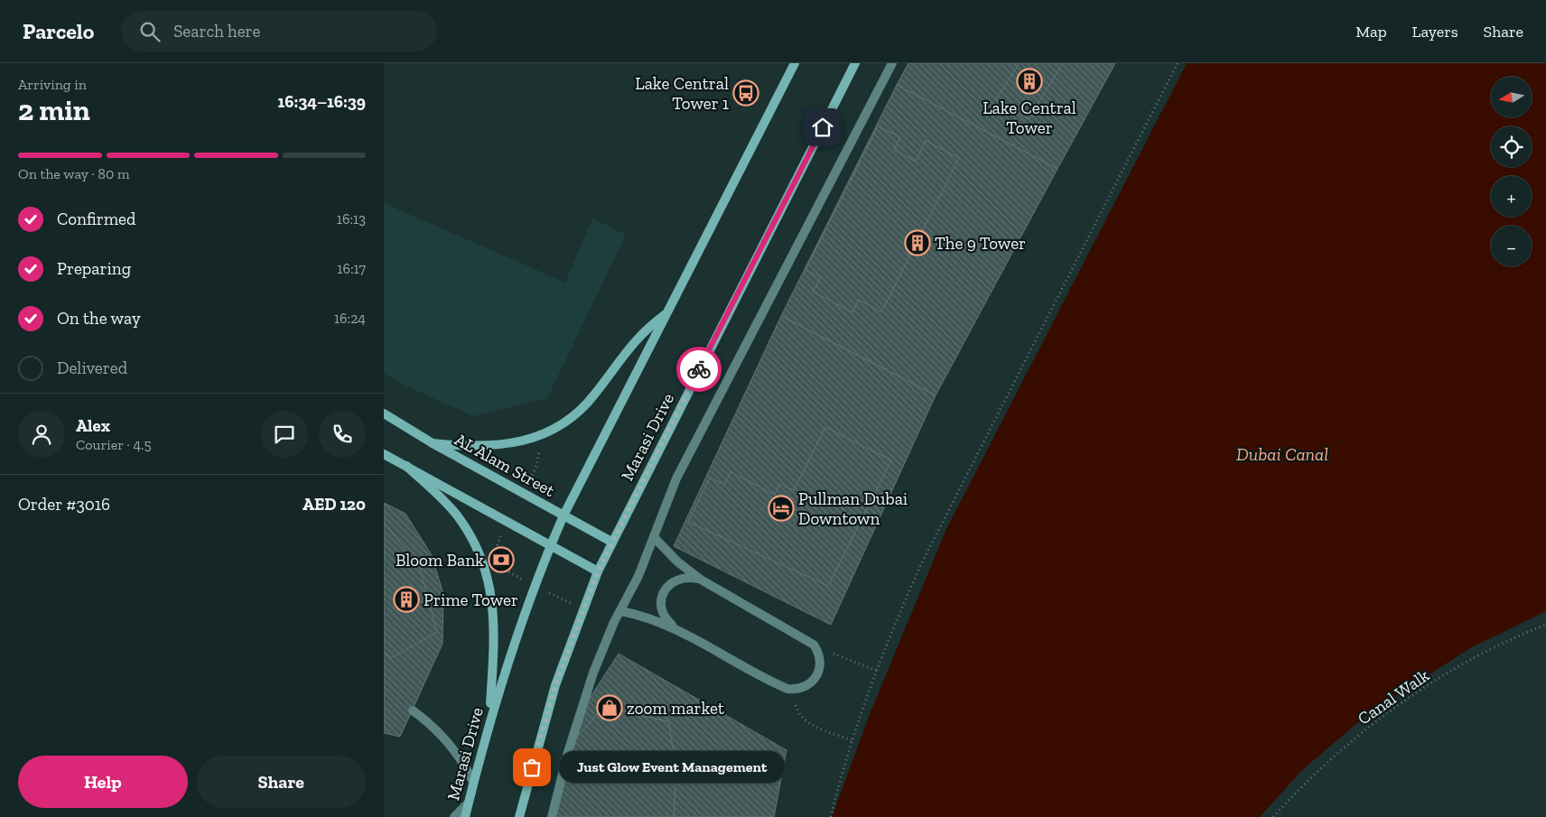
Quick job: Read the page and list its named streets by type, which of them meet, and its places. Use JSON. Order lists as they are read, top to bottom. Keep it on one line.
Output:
{"streets":{"main road":["Marasi Drive","AL Alam Street"],"path":["Canal Walk"]},"crossings":[["Marasi Drive","AL Alam Street"]],"water":["Dubai Canal"],"places":{"building":["Lake Central Tower","The 9 Tower","Prime Tower"],"bus stop":["Lake Central Tower 1"],"hotel":["Pullman Dubai Downtown"],"bank":["Bloom Bank"],"shop":["zoom market"],"other":["Just Glow Event Management"]},"north":"left","page":{"header":"Parcelo","search":"Search here","nav":["Map","Layers","Share"],"heading":["2 min","Arriving in","16:34–16:39"],"panel":["Alex","Courier · 4.5","Order #3016","AED 120"],"map_buttons":["+","−"],"bar":"On the way · 80 m","list":[["Confirmed","16:13"],["Preparing","16:17"],["On the way","16:24"],"Delivered"],"buttons":["Help","Share"],"bubble":"Just Glow Event Management"}}
